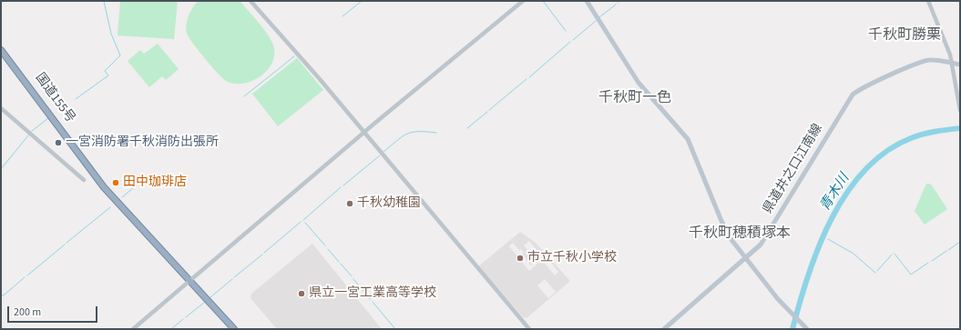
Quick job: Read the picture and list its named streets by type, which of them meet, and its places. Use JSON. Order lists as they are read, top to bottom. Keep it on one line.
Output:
{"streets":{"highway":["国道155号"],"main road":["県道井之口江南線"]},"districts":["千秋町勝栗","千秋町一色","千秋町穂積塚本"],"water":["青木川"],"places":["一宮消防署千秋消防出張所","田中珈琲店","千秋幼稚園","市立千秋小学校","県立一宮工業高等学校"],"scale_bar":"200 m"}
